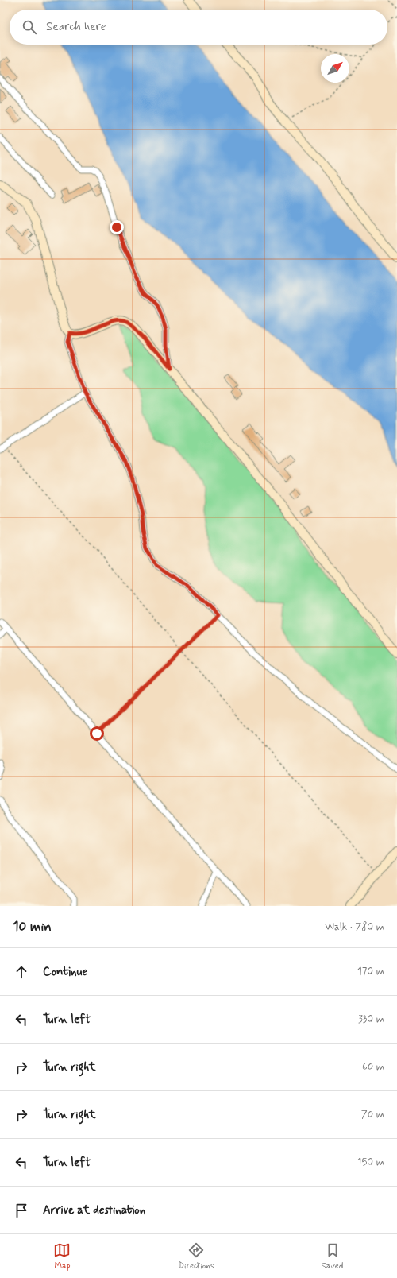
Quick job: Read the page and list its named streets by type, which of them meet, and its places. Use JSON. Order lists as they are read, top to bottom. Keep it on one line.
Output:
{"north":"top right","page":{"search":"Search here","heading":["10 min","Walk · 780 m"],"list":[["Continue","170 m"],["Turn left","330 m"],["Turn right","60 m"],["Turn right","70 m"],["Turn left","150 m"],"Arrive at destination"],"nav":["Map","Directions","Saved"]}}
